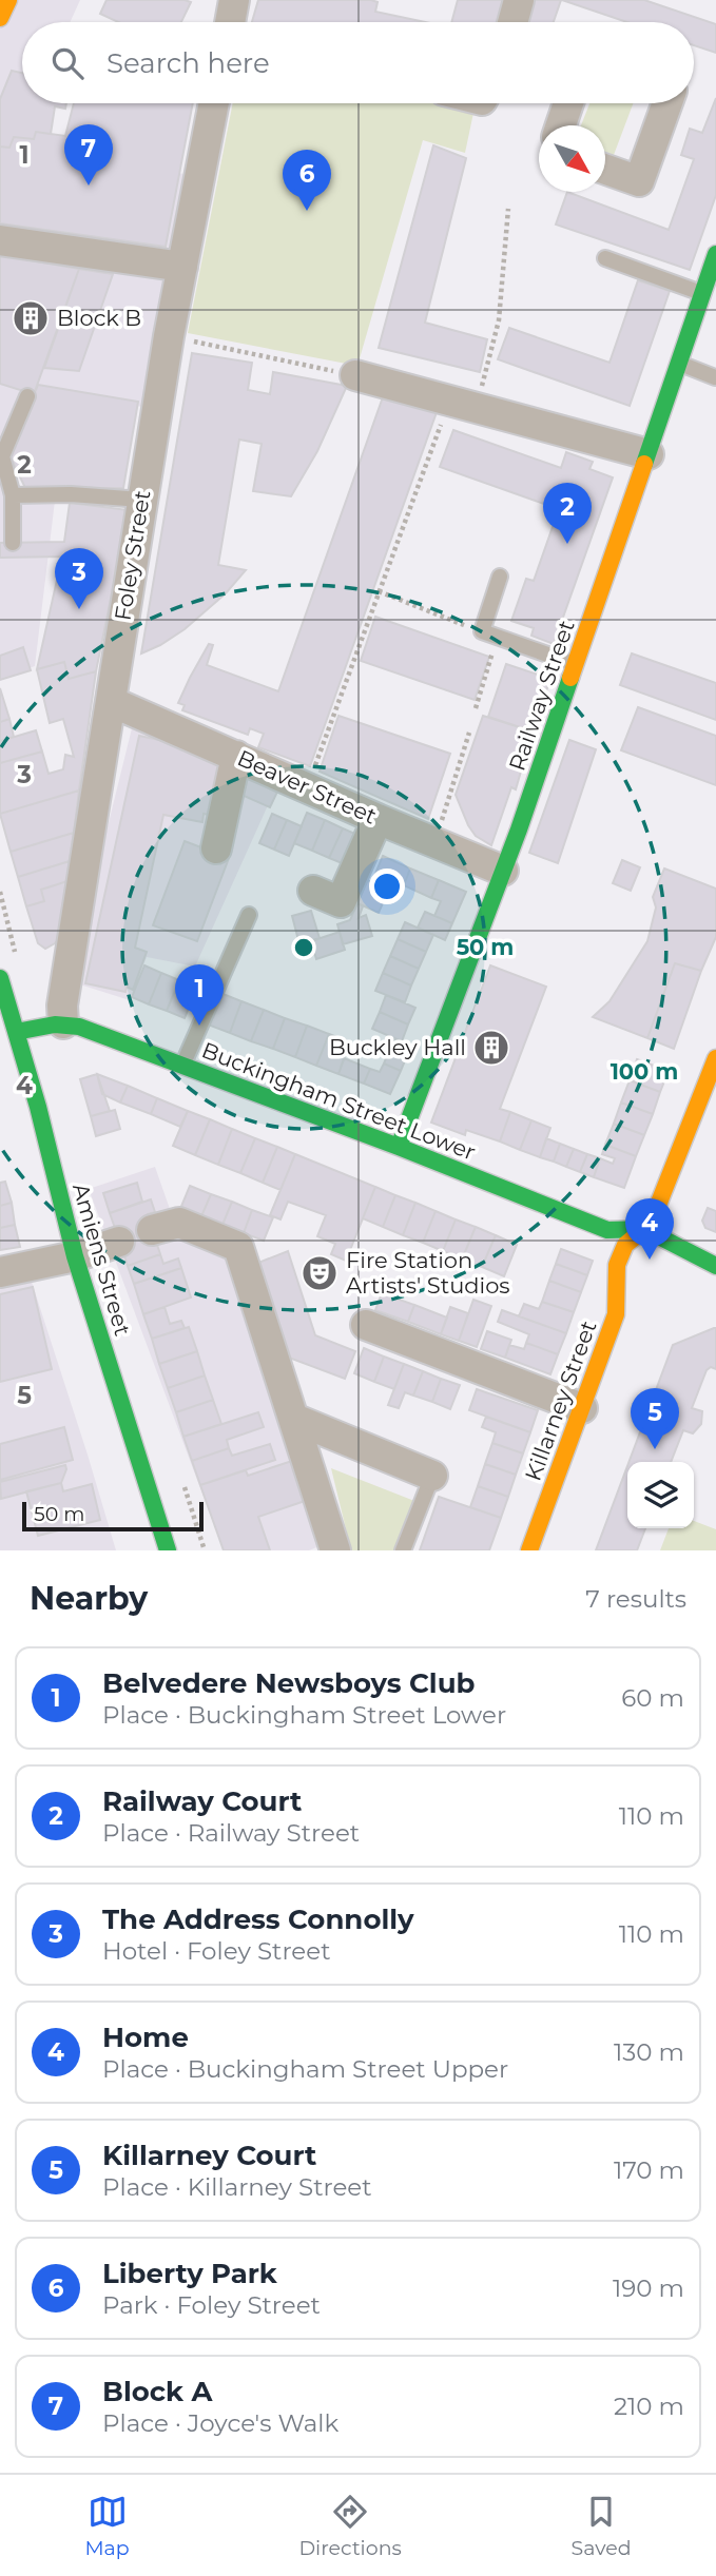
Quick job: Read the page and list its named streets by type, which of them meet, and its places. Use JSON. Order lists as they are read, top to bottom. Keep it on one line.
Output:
{"streets":{"street":["Foley Street","Railway Street","Beaver Street","Buckingham Street Lower","Amiens Street","Killarney Street"]},"crossings":[["Foley Street","Beaver Street"],["Foley Street","Buckingham Street Lower"],["Railway Street","Beaver Street"],["Railway Street","Buckingham Street Lower"],["Buckingham Street Lower","Amiens Street"],["Buckingham Street Lower","Killarney Street"]],"places":{"building":["Block B","Buckley Hall"],"theatre":["Fire Station Artists' Studios"]},"scale_bar":"50 m","north":"bottom right","page":{"search":"Search here","pins":["7","6","2","3","1","4","5"],"scale":"50 m","heading":["Nearby","7 results"],"list":[{"mark":"1","name":"Belvedere Newsboys Club","note":"Place · Buckingham Street Lower","value":"60 m"},{"mark":"2","name":"Railway Court","note":"Place · Railway Street","value":"110 m"},{"mark":"3","name":"The Address Connolly","note":"Hotel · Foley Street","value":"110 m"},{"mark":"4","name":"Home","note":"Place · Buckingham Street Upper","value":"130 m"},{"mark":"5","name":"Killarney Court","note":"Place · Killarney Street","value":"170 m"},{"mark":"6","name":"Liberty Park","note":"Park · Foley Street","value":"190 m"},{"mark":"7","name":"Block A","note":"Place · Joyce's Walk","value":"210 m"}],"nav":["Map","Directions","Saved"]},"grid":{"rows":["1","2","3","4","5"]},"rings":["50 m","100 m"]}
